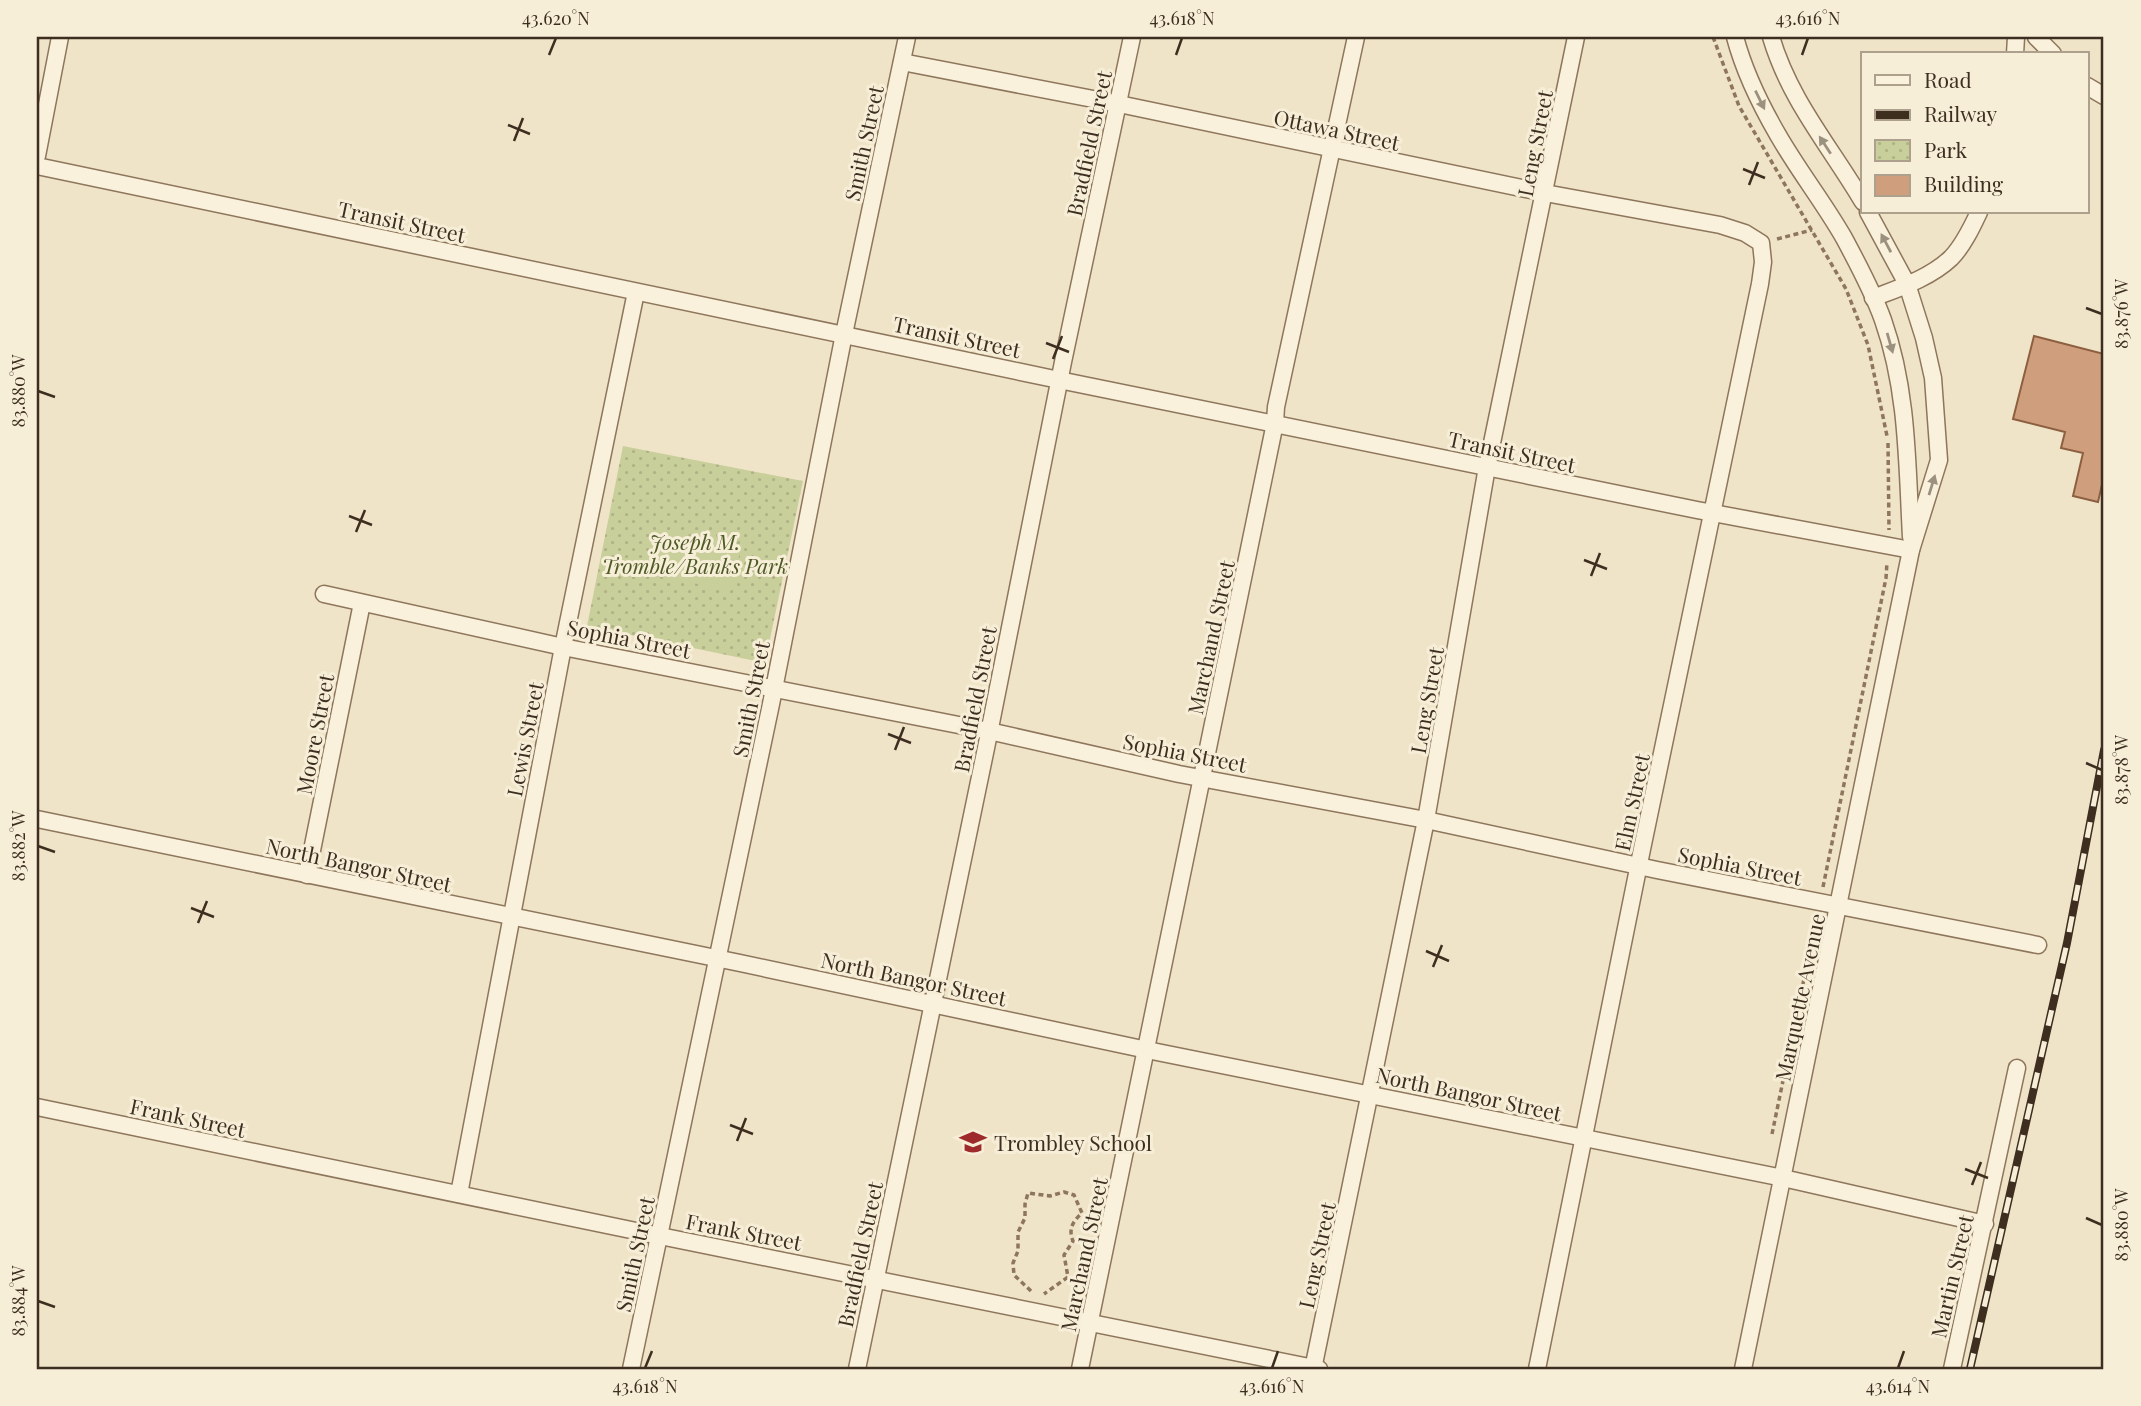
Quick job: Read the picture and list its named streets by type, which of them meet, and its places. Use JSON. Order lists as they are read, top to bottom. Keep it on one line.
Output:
{"streets":{"street":["Ottawa Street","Smith Street","Bradfield Street","Leng Street","Transit Street","Marchand Street","Sophia Street","Moore Street","Lewis Street","Elm Street","North Bangor Street","Marquette Avenue","Frank Street","Martin Street"]},"crossings":[["Ottawa Street","Smith Street"],["Ottawa Street","Bradfield Street"],["Ottawa Street","Leng Street"],["Ottawa Street","Marchand Street"],["Ottawa Street","Elm Street"],["Smith Street","Transit Street"],["Smith Street","Sophia Street"],["Smith Street","North Bangor Street"],["Smith Street","Frank Street"],["Bradfield Street","Transit Street"],["Bradfield Street","Sophia Street"],["Bradfield Street","North Bangor Street"],["Bradfield Street","Frank Street"],["Leng Street","Transit Street"],["Leng Street","Sophia Street"],["Leng Street","North Bangor Street"],["Leng Street","Frank Street"],["Transit Street","Marchand Street"],["Transit Street","Lewis Street"],["Transit Street","Elm Street"],["Transit Street","Marquette Avenue"],["Marchand Street","Sophia Street"],["Marchand Street","North Bangor Street"],["Marchand Street","Frank Street"],["Sophia Street","Moore Street"],["Sophia Street","Lewis Street"],["Sophia Street","Elm Street"],["Sophia Street","Marquette Avenue"],["Moore Street","North Bangor Street"],["Lewis Street","North Bangor Street"],["Lewis Street","Frank Street"],["Elm Street","North Bangor Street"],["North Bangor Street","Marquette Avenue"],["North Bangor Street","Martin Street"]],"parks":["Joseph M. Tromble/Banks Park"],"places":{"school or university":["Trombley School"]},"legend":["Road","Railway","Park","Building"],"coordinates":["43.620°N","43.618°N","43.616°N","83.876°W","83.880°W","83.878°W","83.882°W","83.884°W","43.614°N"]}
